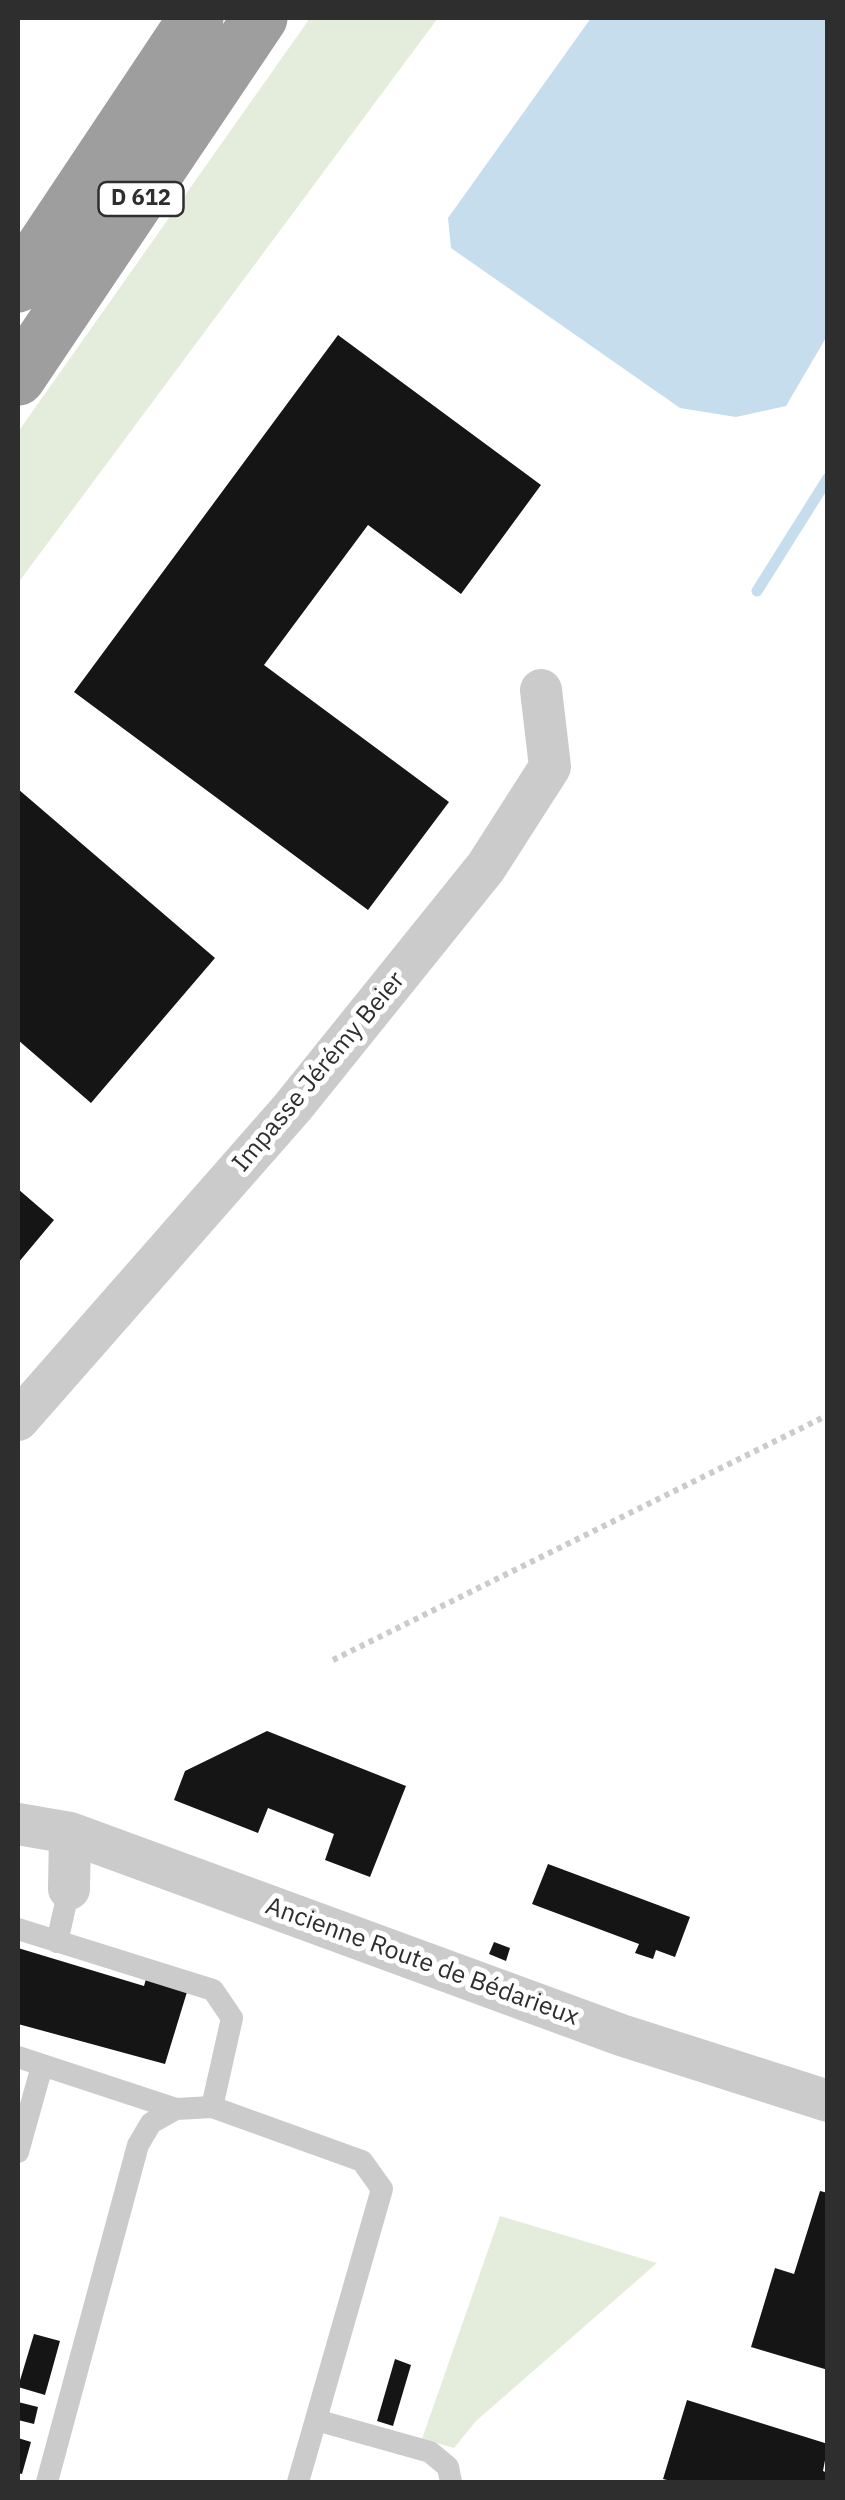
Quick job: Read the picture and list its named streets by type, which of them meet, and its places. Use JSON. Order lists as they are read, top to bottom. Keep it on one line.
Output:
{"streets":{"highway":["D 612"],"street":["Impasse Jérémy Beier","Ancienne Route de Bédarieux"]}}
